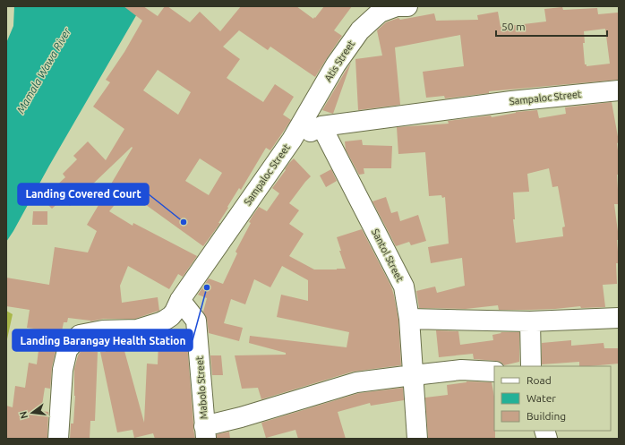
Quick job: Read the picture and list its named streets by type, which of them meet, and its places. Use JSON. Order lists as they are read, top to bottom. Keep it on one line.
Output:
{"streets":{"street":["Atis Street","Sampaloc Street","Santol Street","Mabolo Street"]},"crossings":[["Atis Street","Sampaloc Street"],["Sampaloc Street","Santol Street"],["Sampaloc Street","Mabolo Street"]],"water":["Mamala Wawa River"],"places":["Landing Covered Court","Landing Barangay Health Station"],"legend":["Road","Water","Building"],"scale_bar":"50 m","north":"left"}
